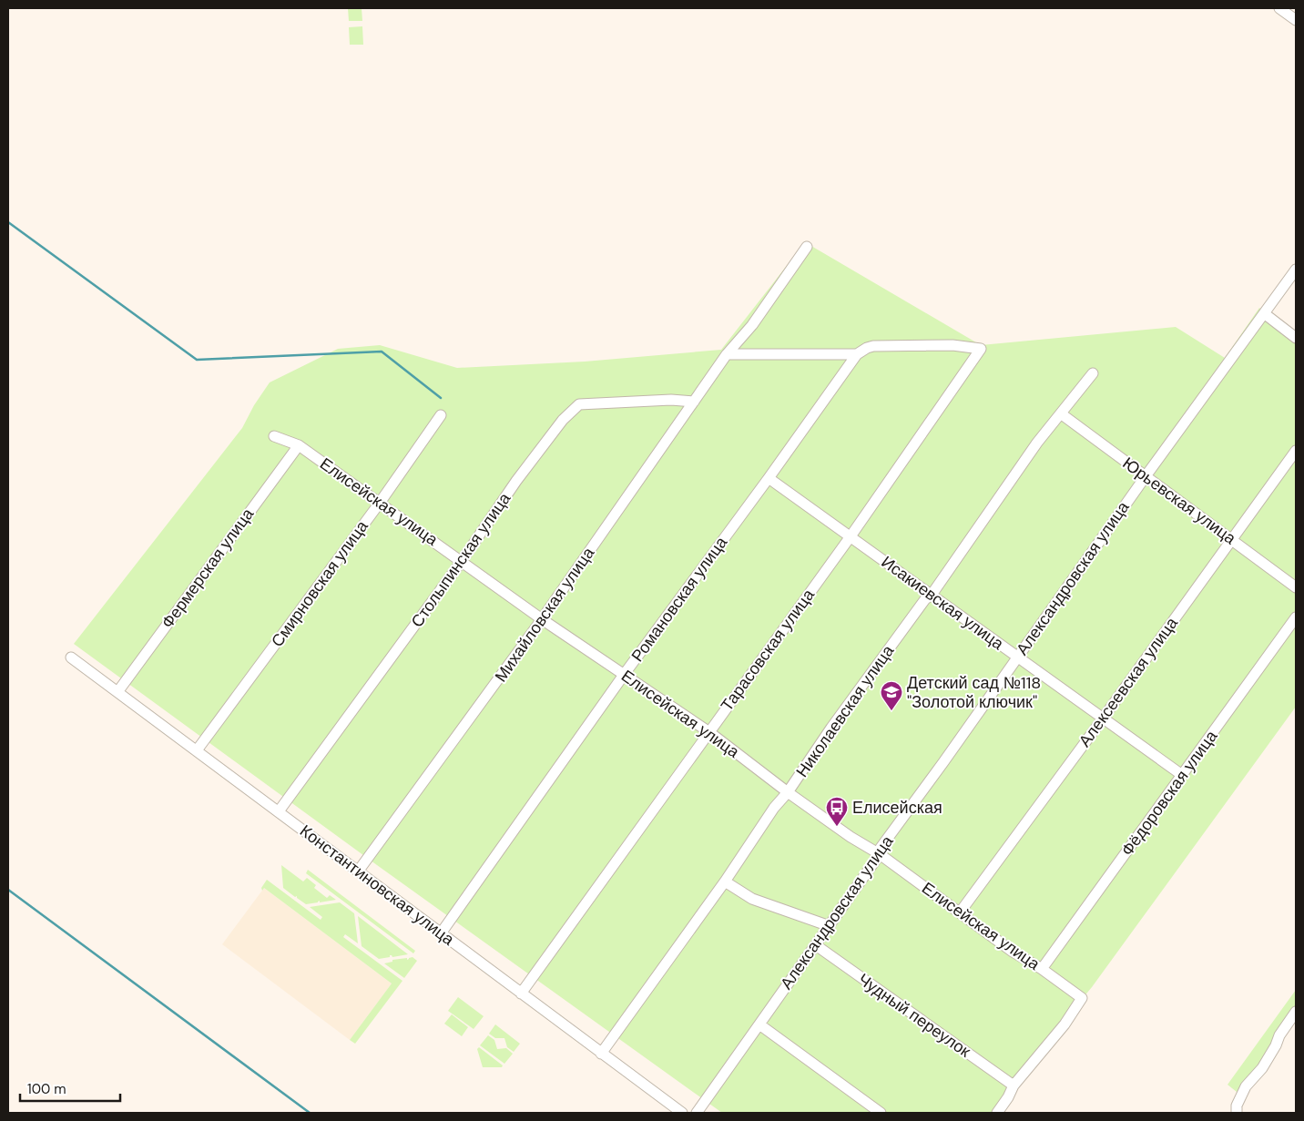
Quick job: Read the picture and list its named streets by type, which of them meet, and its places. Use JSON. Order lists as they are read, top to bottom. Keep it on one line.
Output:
{"streets":{"street":["Юрьевская улица","Елисейская улица","Столыпинская улица","Фермерская улица","Александровская улица","Смирновская улица","Романовская улица","Исакиевская улица","Михайловская улица","Тарасовская улица","Алексеевская улица","Николаевская улица","Фёдоровская улица","Константиновская улица","Чудный переулок"]},"crossings":[["Юрьевская улица","Александровская улица"],["Юрьевская улица","Алексеевская улица"],["Юрьевская улица","Николаевская улица"],["Елисейская улица","Столыпинская улица"],["Елисейская улица","Фермерская улица"],["Елисейская улица","Александровская улица"],["Елисейская улица","Смирновская улица"],["Елисейская улица","Романовская улица"],["Елисейская улица","Михайловская улица"],["Елисейская улица","Тарасовская улица"],["Елисейская улица","Алексеевская улица"],["Елисейская улица","Николаевская улица"],["Елисейская улица","Фёдоровская улица"],["Елисейская улица","Чудный переулок"],["Столыпинская улица","Михайловская улица"],["Столыпинская улица","Константиновская улица"],["Фермерская улица","Константиновская улица"],["Александровская улица","Исакиевская улица"],["Александровская улица","Чудный переулок"],["Смирновская улица","Константиновская улица"],["Романовская улица","Исакиевская улица"],["Романовская улица","Тарасовская улица"],["Романовская улица","Константиновская улица"],["Исакиевская улица","Тарасовская улица"],["Исакиевская улица","Алексеевская улица"],["Исакиевская улица","Николаевская улица"],["Исакиевская улица","Фёдоровская улица"],["Михайловская улица","Константиновская улица"],["Тарасовская улица","Константиновская улица"],["Николаевская улица","Константиновская улица"]],"places":{"school or university":["Детский сад №118 \"Золотой ключик\""],"bus stop":["Елисейская"]},"scale_bar":"100 m"}
